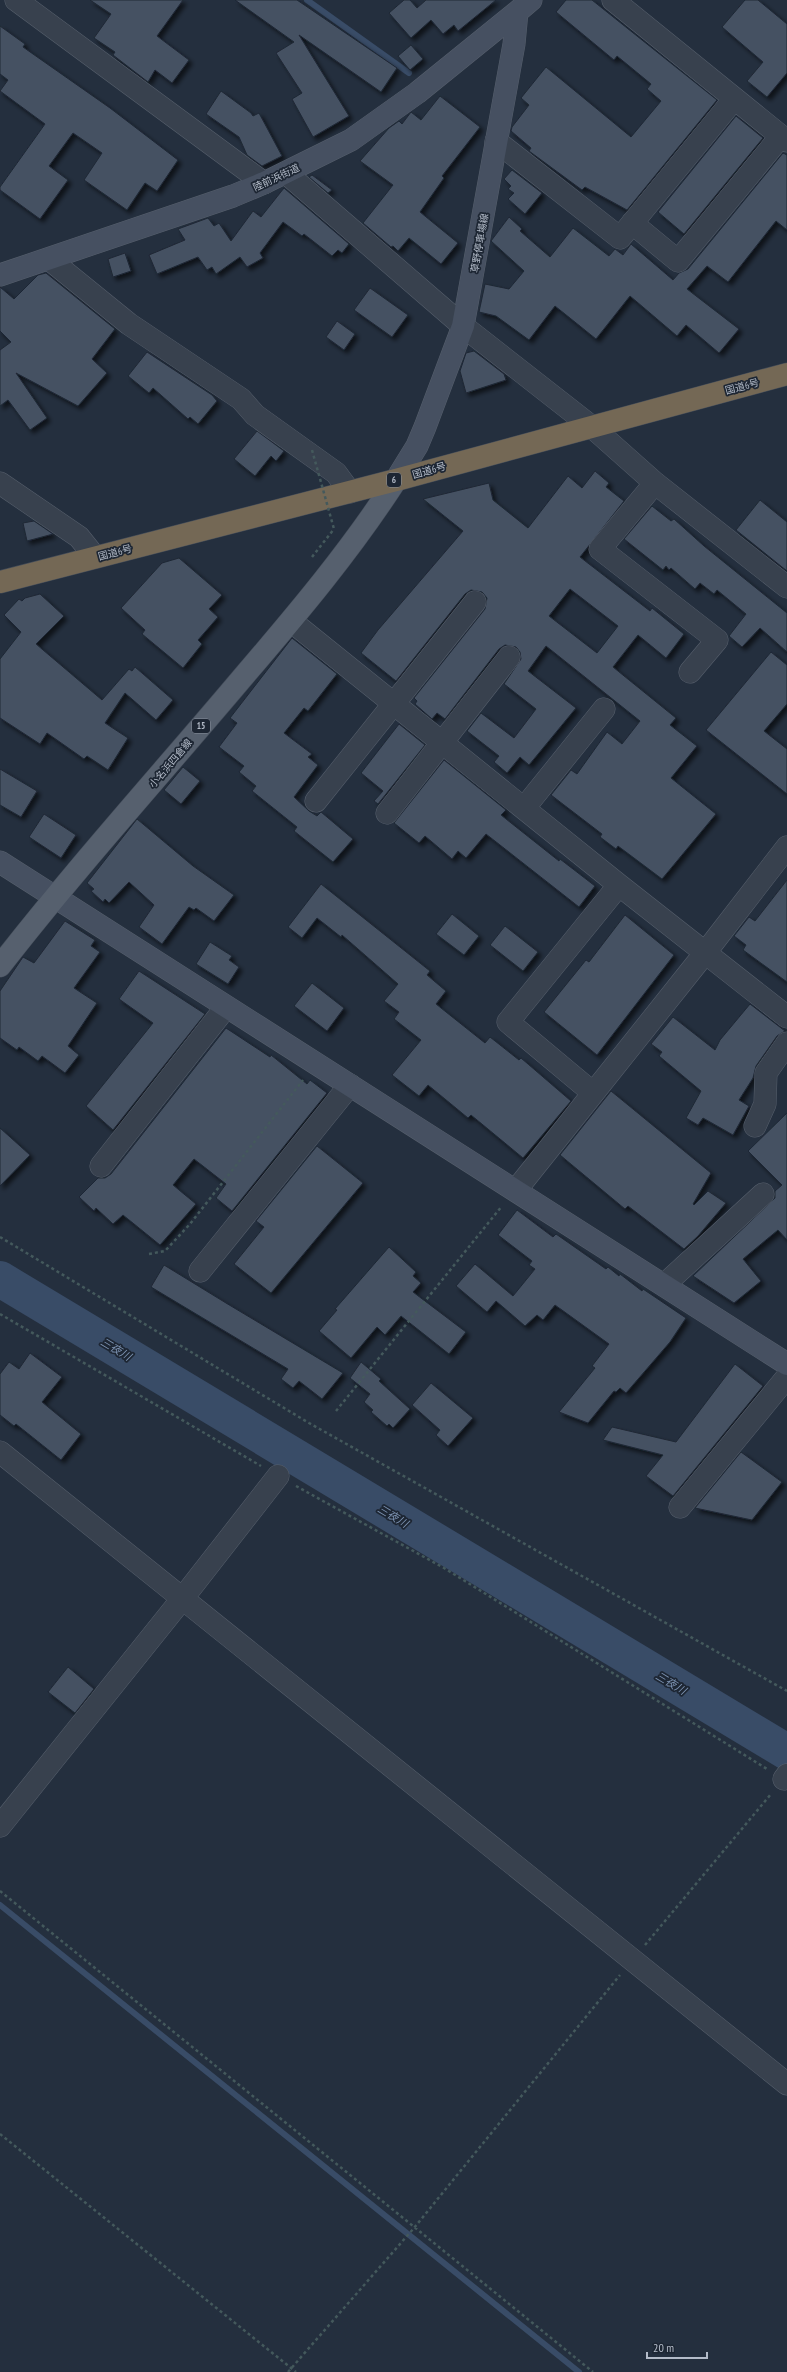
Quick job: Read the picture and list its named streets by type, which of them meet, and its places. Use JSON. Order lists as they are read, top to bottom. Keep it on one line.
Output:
{"streets":{"highway":["国道6号","6"],"main road":["15","小名浜四倉線"],"street":["陸前浜街道","草野停車場線"]},"crossings":[["陸前浜街道","草野停車場線"],["草野停車場線","国道6号"],["草野停車場線","小名浜四倉線"],["国道6号","小名浜四倉線"]],"water":["三夜川"],"scale_bar":"20 m"}
